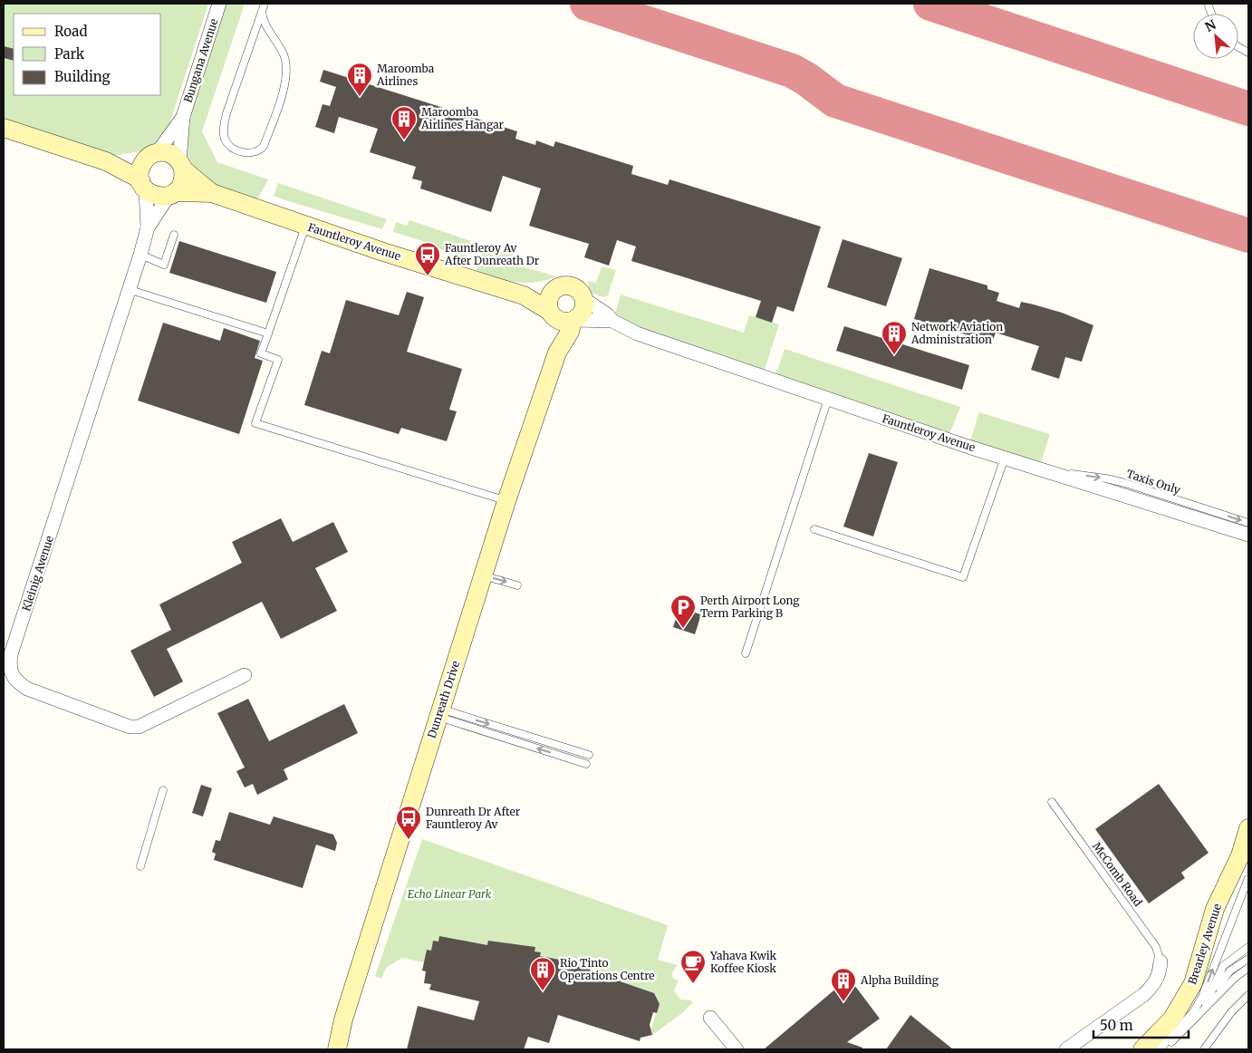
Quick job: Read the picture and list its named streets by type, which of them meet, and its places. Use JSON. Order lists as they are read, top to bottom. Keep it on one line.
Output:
{"streets":{"main road":["Fauntleroy Avenue","Dunreath Drive","Brearley Avenue"],"street":["Bungana Avenue","Kleinig Avenue"],"lane":["Taxis Only","McComb Road"]},"crossings":[["Bungana Avenue","Fauntleroy Avenue"],["Bungana Avenue","Kleinig Avenue"],["Fauntleroy Avenue","Taxis Only"],["Fauntleroy Avenue","Kleinig Avenue"],["Fauntleroy Avenue","Dunreath Drive"]],"one_way":["Taxis Only"],"parks":["Echo Linear Park"],"places":{"building":["Maroomba Airlines","Maroomba Airlines Hangar","Network Aviation Administration","Rio Tinto Operations Centre","Alpha Building"],"bus stop":["Fauntleroy Av After Dunreath Dr","Dunreath Dr After Fauntleroy Av"],"parking":["Perth Airport Long Term Parking B"],"cafe":["Yahava Kwik Koffee Kiosk"]},"legend":["Road","Park","Building"],"scale_bar":"50 m","north":"top left"}
